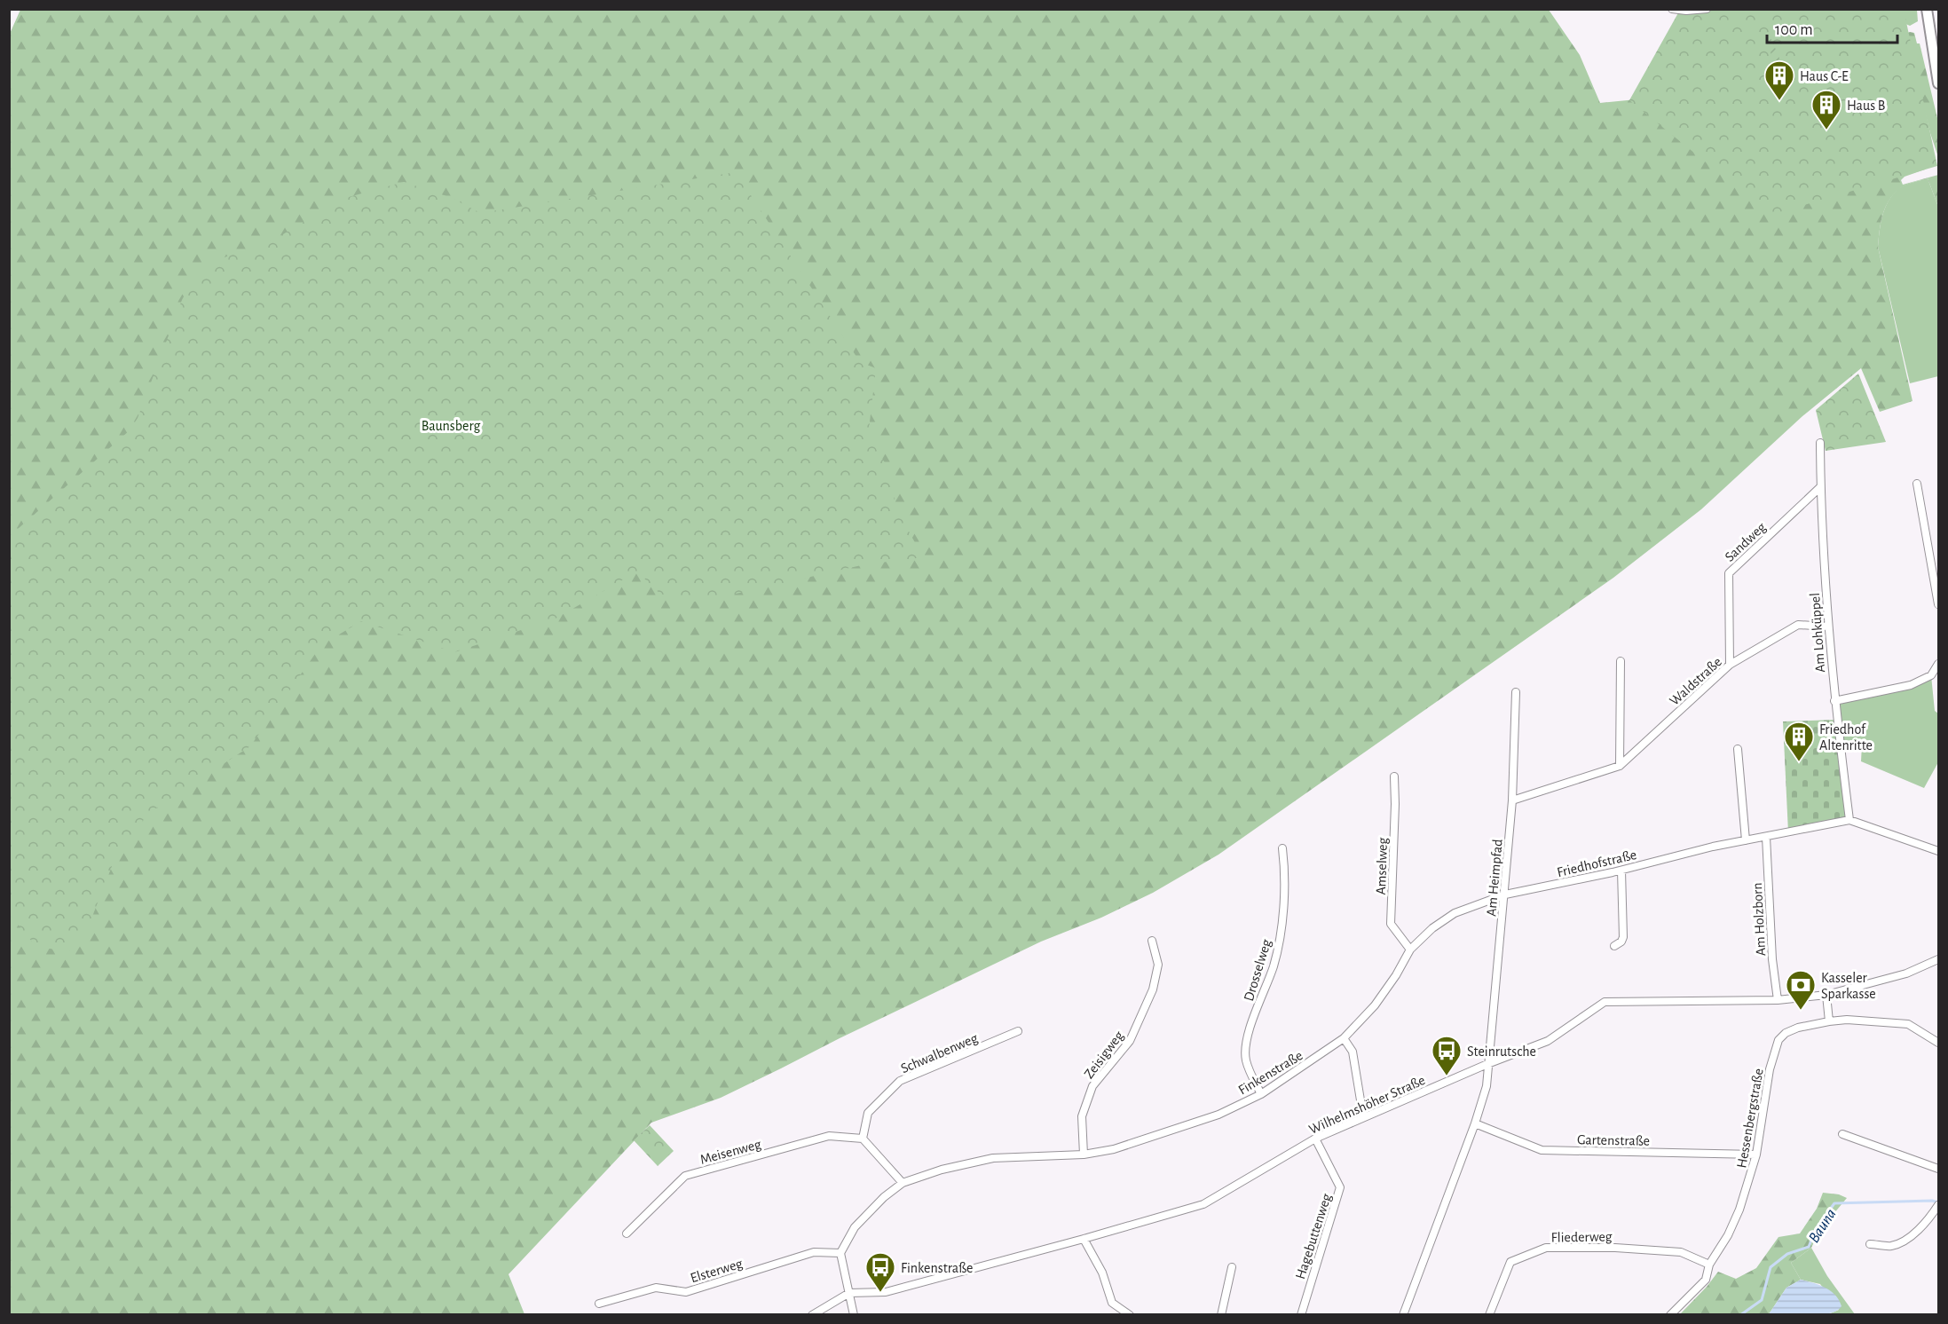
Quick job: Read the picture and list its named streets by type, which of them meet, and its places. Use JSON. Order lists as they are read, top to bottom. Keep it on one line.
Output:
{"streets":{"street":["Sandweg","Am Lohküppel","Waldstraße","Friedhofstraße","Amselweg","Am Heimpfad","Am Holzborn","Drosselweg","Schwalbenweg","Zeisigweg","Finkenstraße","Wilhelmshöher Straße","Hessenbergstraße","Gartenstraße","Meisenweg","Hagebuttenweg","Fliederweg","Elsterweg"]},"crossings":[["Sandweg","Am Lohküppel"],["Sandweg","Waldstraße"],["Am Lohküppel","Waldstraße"],["Am Lohküppel","Friedhofstraße"],["Waldstraße","Am Heimpfad"],["Friedhofstraße","Am Heimpfad"],["Friedhofstraße","Am Holzborn"],["Friedhofstraße","Finkenstraße"],["Amselweg","Finkenstraße"],["Am Heimpfad","Wilhelmshöher Straße"],["Am Holzborn","Wilhelmshöher Straße"],["Drosselweg","Finkenstraße"],["Schwalbenweg","Meisenweg"],["Zeisigweg","Finkenstraße"],["Finkenstraße","Elsterweg"],["Wilhelmshöher Straße","Hagebuttenweg"],["Hessenbergstraße","Gartenstraße"],["Hessenbergstraße","Fliederweg"]],"water":["Bauna"],"parks":["Baunsberg"],"places":{"building":["Haus C-E","Haus B","Friedhof Altenritte"],"bank":["Kasseler Sparkasse"],"bus stop":["Steinrutsche","Finkenstraße"]},"scale_bar":"100 m"}
